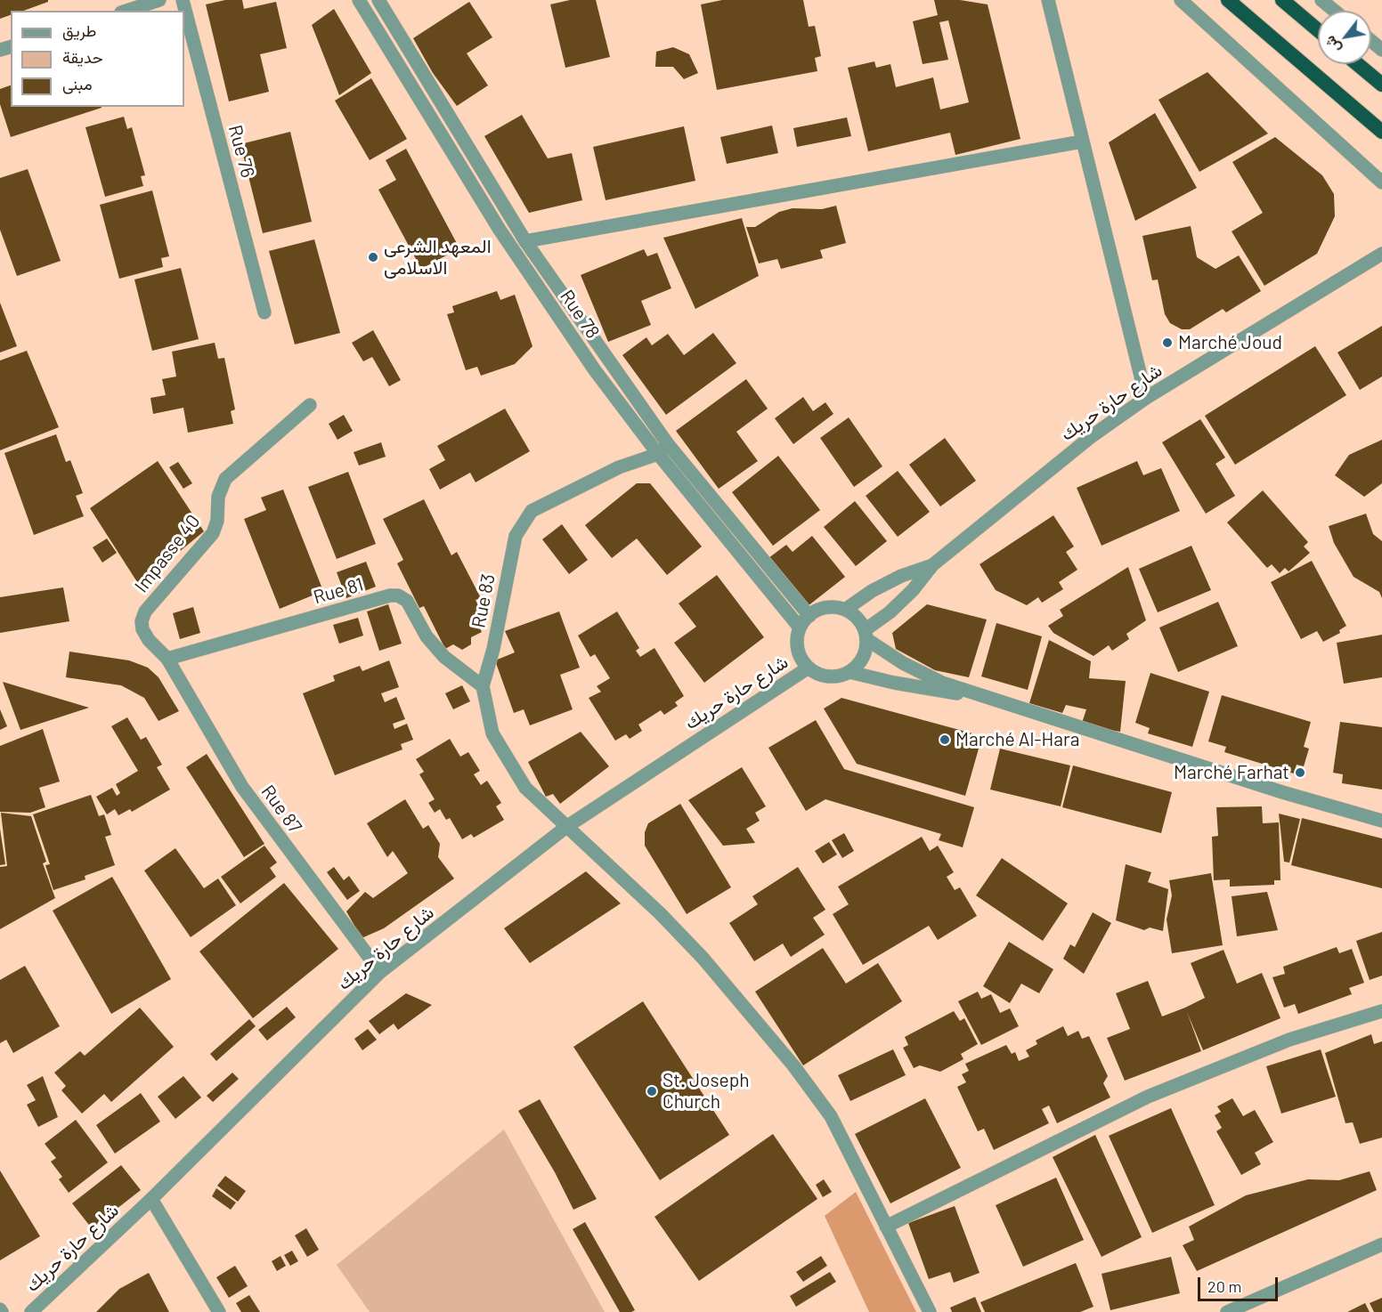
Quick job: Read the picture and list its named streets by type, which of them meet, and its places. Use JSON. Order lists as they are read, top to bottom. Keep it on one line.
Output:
{"streets":{"street":["Rue 76","Rue 78","شارع حارة حريك","Impasse 40","Rue 81","Rue 83","Rue 87"]},"crossings":[["Rue 78","شارع حارة حريك"],["Rue 78","Rue 83"],["شارع حارة حريك","Rue 83"],["شارع حارة حريك","Rue 87"],["Impasse 40","Rue 81"],["Impasse 40","Rue 87"],["Rue 81","Rue 83"],["Rue 81","Rue 87"]],"places":["المعهد الشرعى الاسلامى","Marché Joud","Marché Al-Hara","Marché Farhat","St. Joseph Church"],"legend":["طريق","حديقة","مبنى"],"scale_bar":"20 m","north":"bottom left"}
